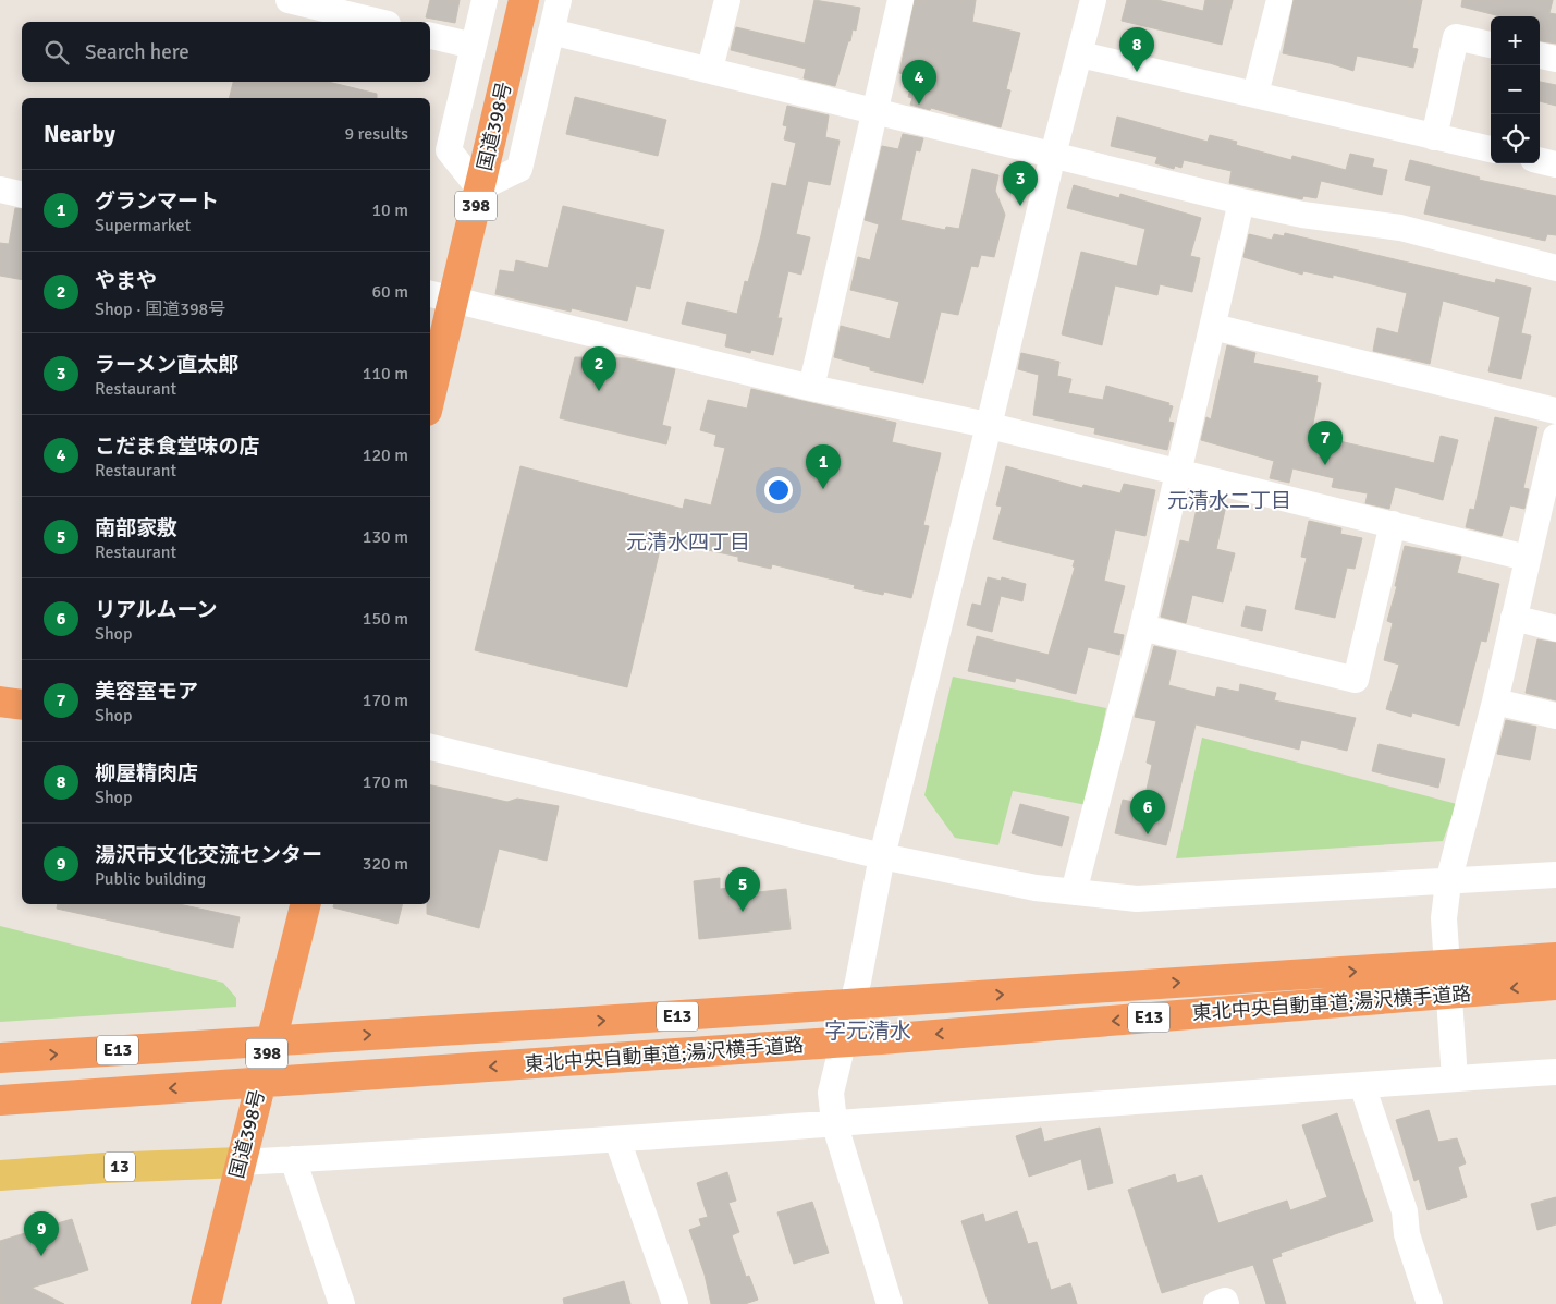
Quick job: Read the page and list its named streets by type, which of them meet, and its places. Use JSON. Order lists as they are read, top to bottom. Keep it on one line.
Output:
{"streets":{"highway":["国道398号","398","東北中央自動車道;湯沢横手道路","E13"],"main road":["13"]},"crossings":[["国道398号","13"]],"districts":["元清水二丁目","元清水四丁目","字元清水"],"page":{"map_buttons":["+","−"],"search":"Search here","pins":["8","4","3","2","7","1","6","5","9"],"heading":["Nearby","9 results"],"list":[{"mark":"1","name":"グランマート","note":"Supermarket","value":"10 m"},{"mark":"2","name":"やまや","note":"Shop · 国道398号","value":"60 m"},{"mark":"3","name":"ラーメン直太郎","note":"Restaurant","value":"110 m"},{"mark":"4","name":"こだま食堂味の店","note":"Restaurant","value":"120 m"},{"mark":"5","name":"南部家敷","note":"Restaurant","value":"130 m"},{"mark":"6","name":"リアルムーン","note":"Shop","value":"150 m"},{"mark":"7","name":"美容室モア","note":"Shop","value":"170 m"},{"mark":"8","name":"柳屋精肉店","note":"Shop","value":"170 m"},{"mark":"9","name":"湯沢市文化交流センター","note":"Public building","value":"320 m"}]}}
